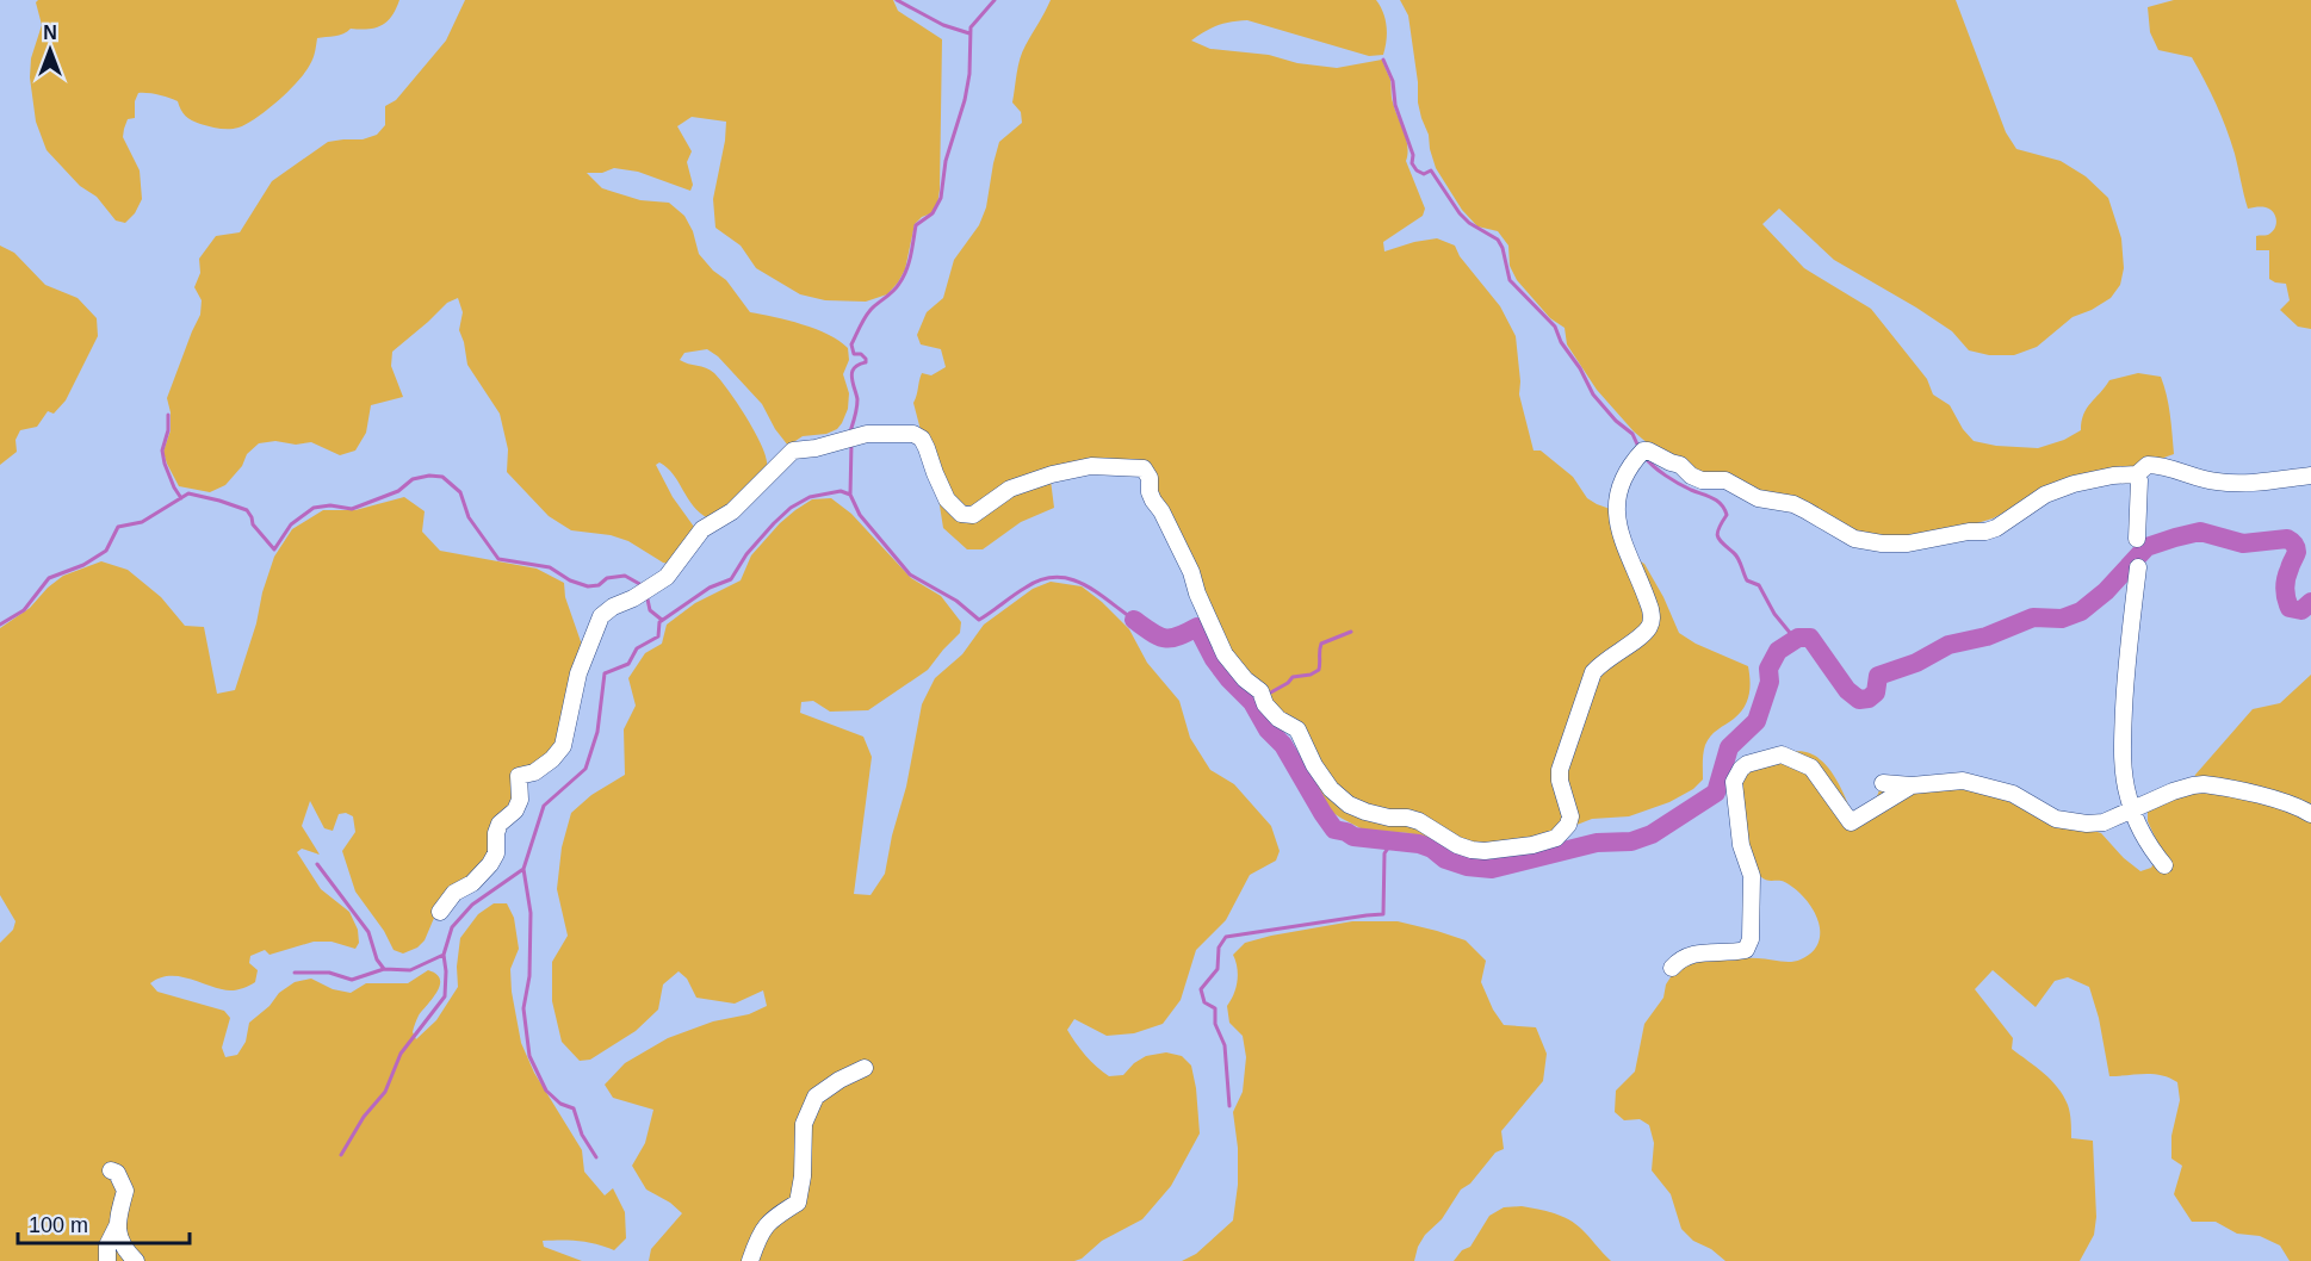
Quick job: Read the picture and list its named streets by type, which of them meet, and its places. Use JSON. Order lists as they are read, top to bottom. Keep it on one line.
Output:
{"scale_bar":"100 m","north":"top"}
